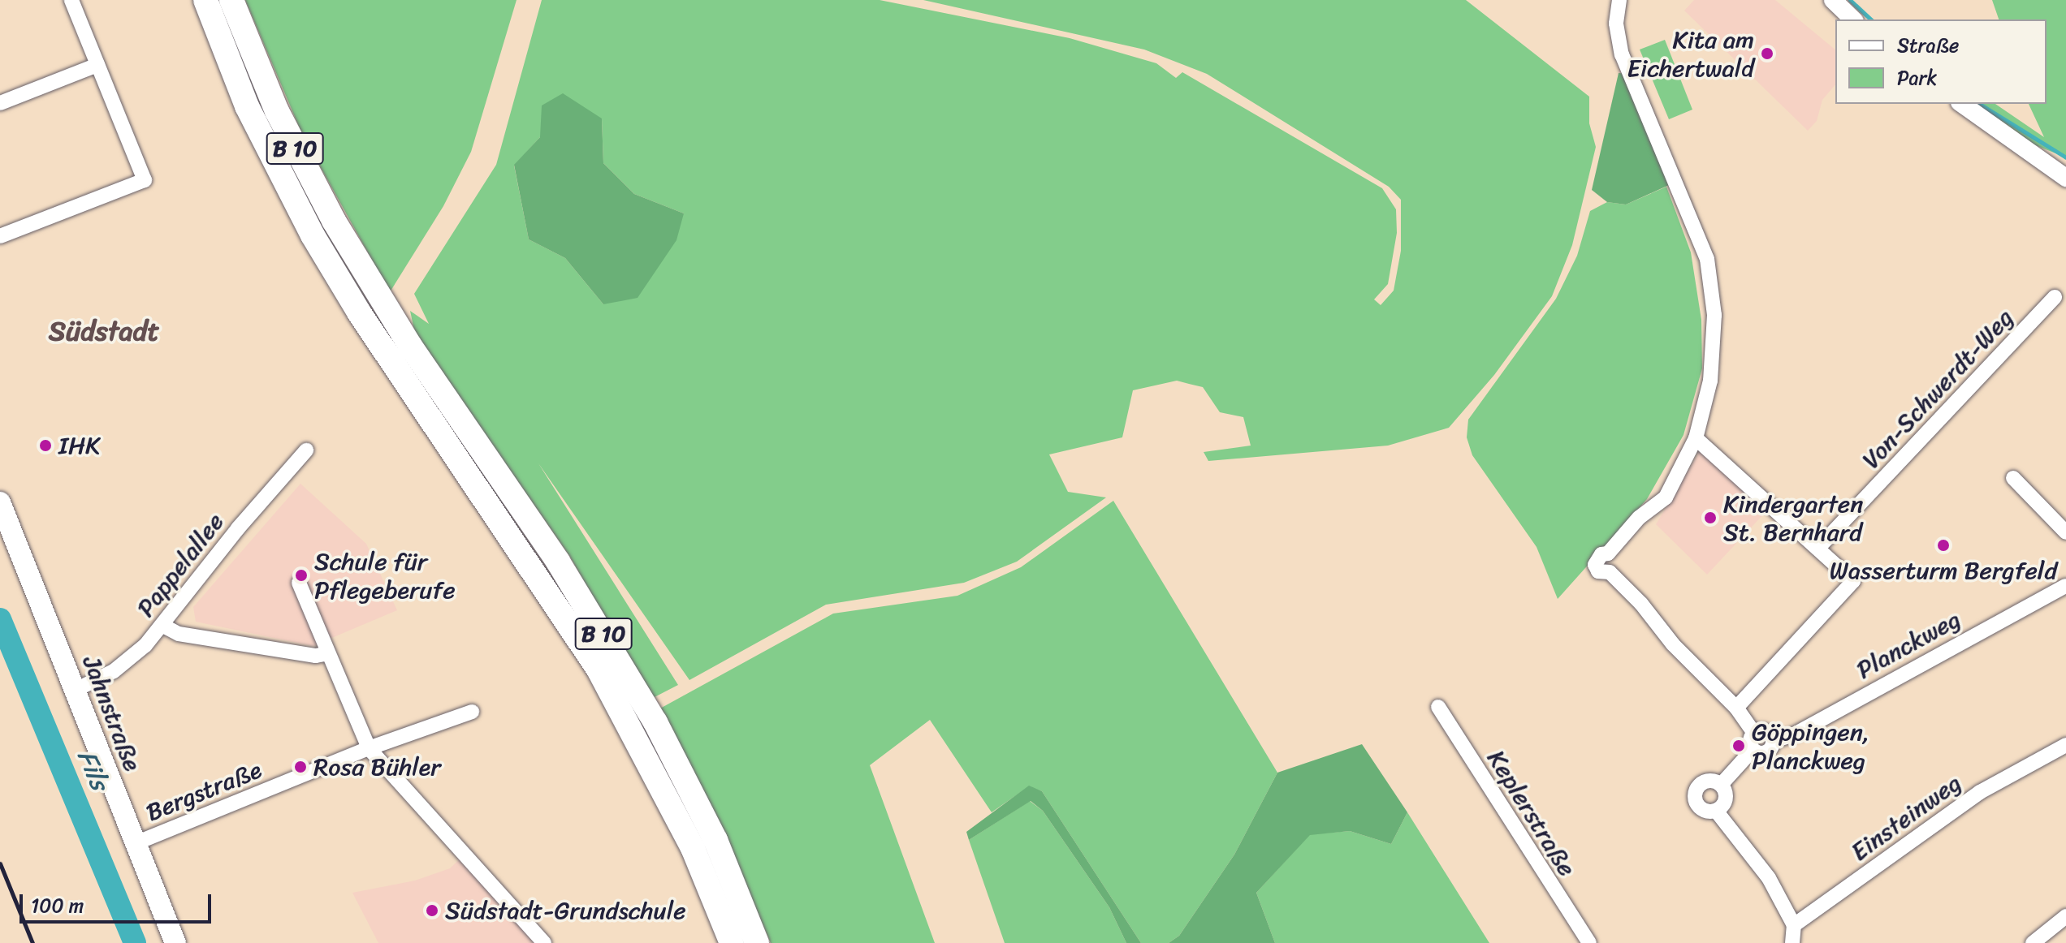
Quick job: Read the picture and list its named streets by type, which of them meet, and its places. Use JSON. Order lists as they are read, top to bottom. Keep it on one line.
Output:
{"streets":{"highway":["B 10"],"main road":["Jahnstraße"],"street":["Von-Schwerdt-Weg","Pappelallee","Planckweg","Bergstraße","Keplerstraße","Einsteinweg"]},"crossings":[["Pappelallee","Jahnstraße"],["Jahnstraße","Bergstraße"]],"districts":["Südstadt"],"water":["Fils"],"places":["Kita am Eichertwald","IHK","Kindergarten St. Bernhard","Wasserturm Bergfeld","Schule für Pflegeberufe","Göppingen, Planckweg","Rosa Bühler","Südstadt-Grundschule"],"legend":["Straße","Park"],"scale_bar":"100 m"}
